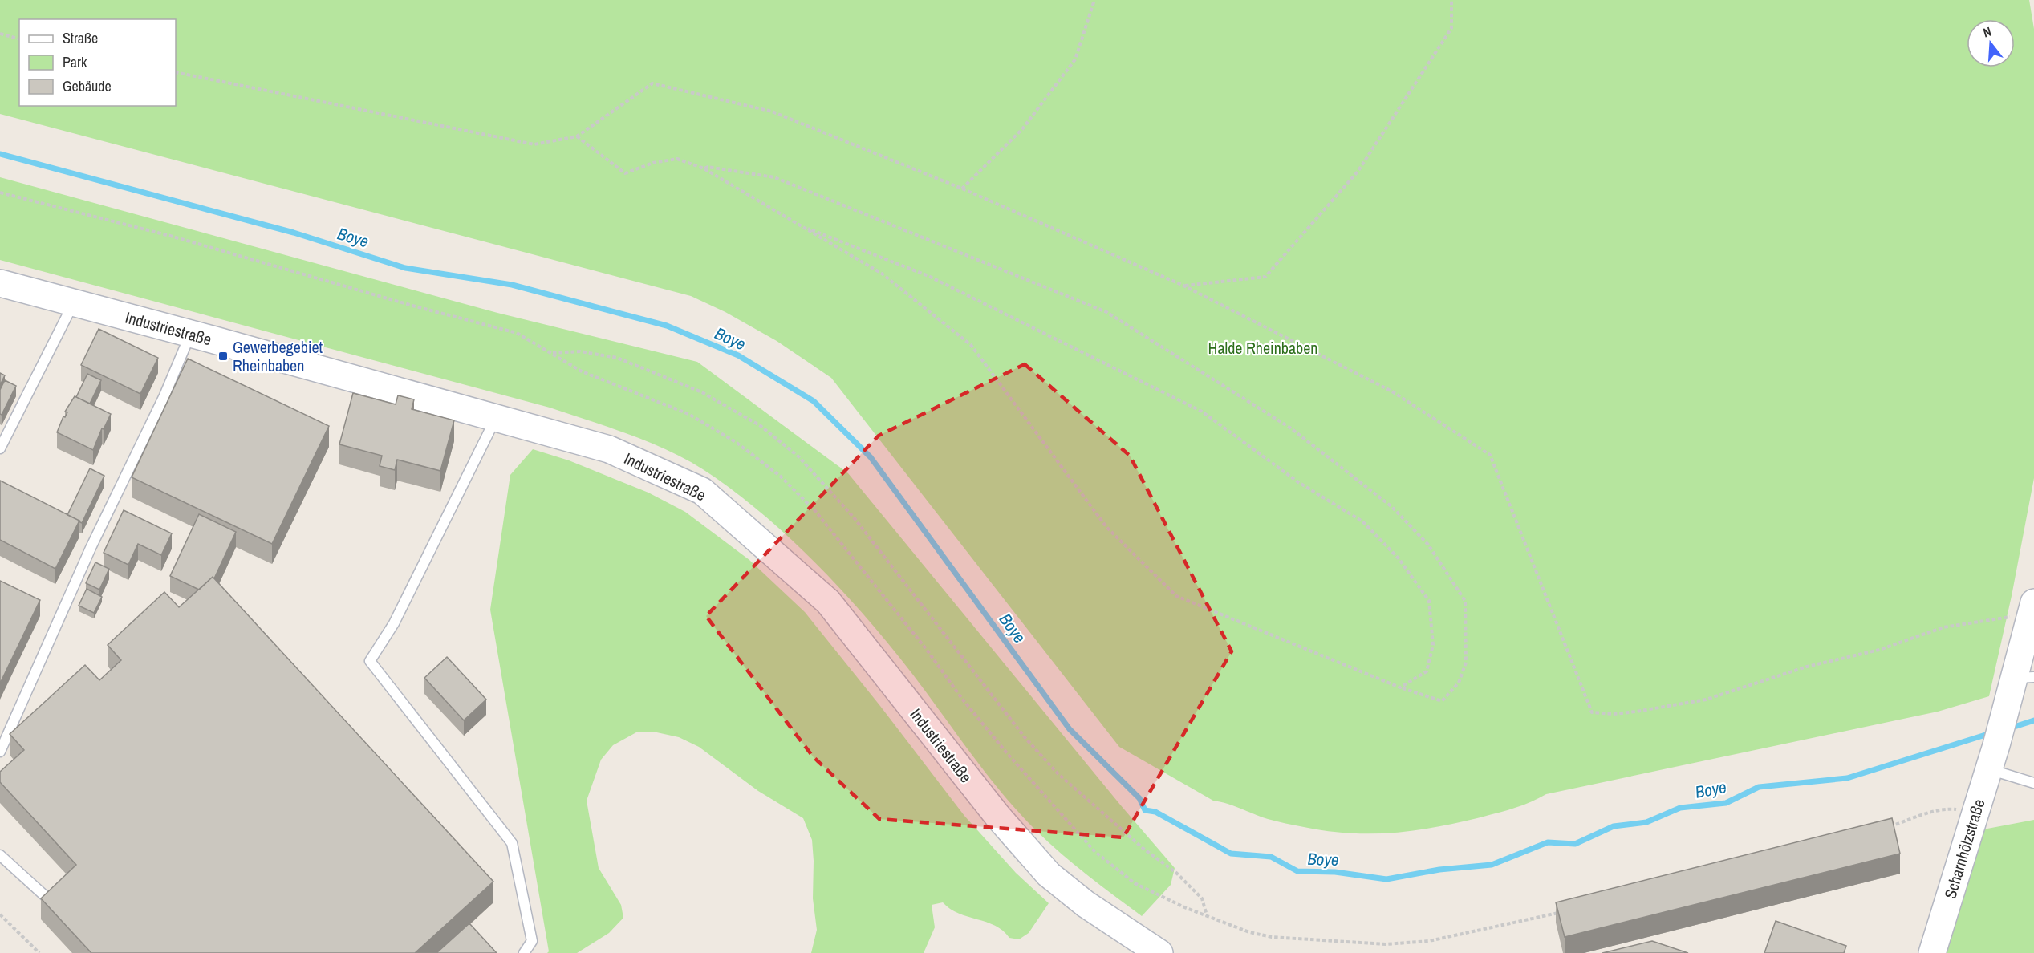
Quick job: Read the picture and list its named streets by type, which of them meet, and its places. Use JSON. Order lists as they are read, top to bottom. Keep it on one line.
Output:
{"streets":{"street":["Industriestraße","Scharnhölzstraße"]},"water":["Boye"],"parks":["Halde Rheinbaben"],"places":{"transit":["Gewerbegebiet Rheinbaben"]},"legend":["Straße","Park","Gebäude"],"north":"top"}
